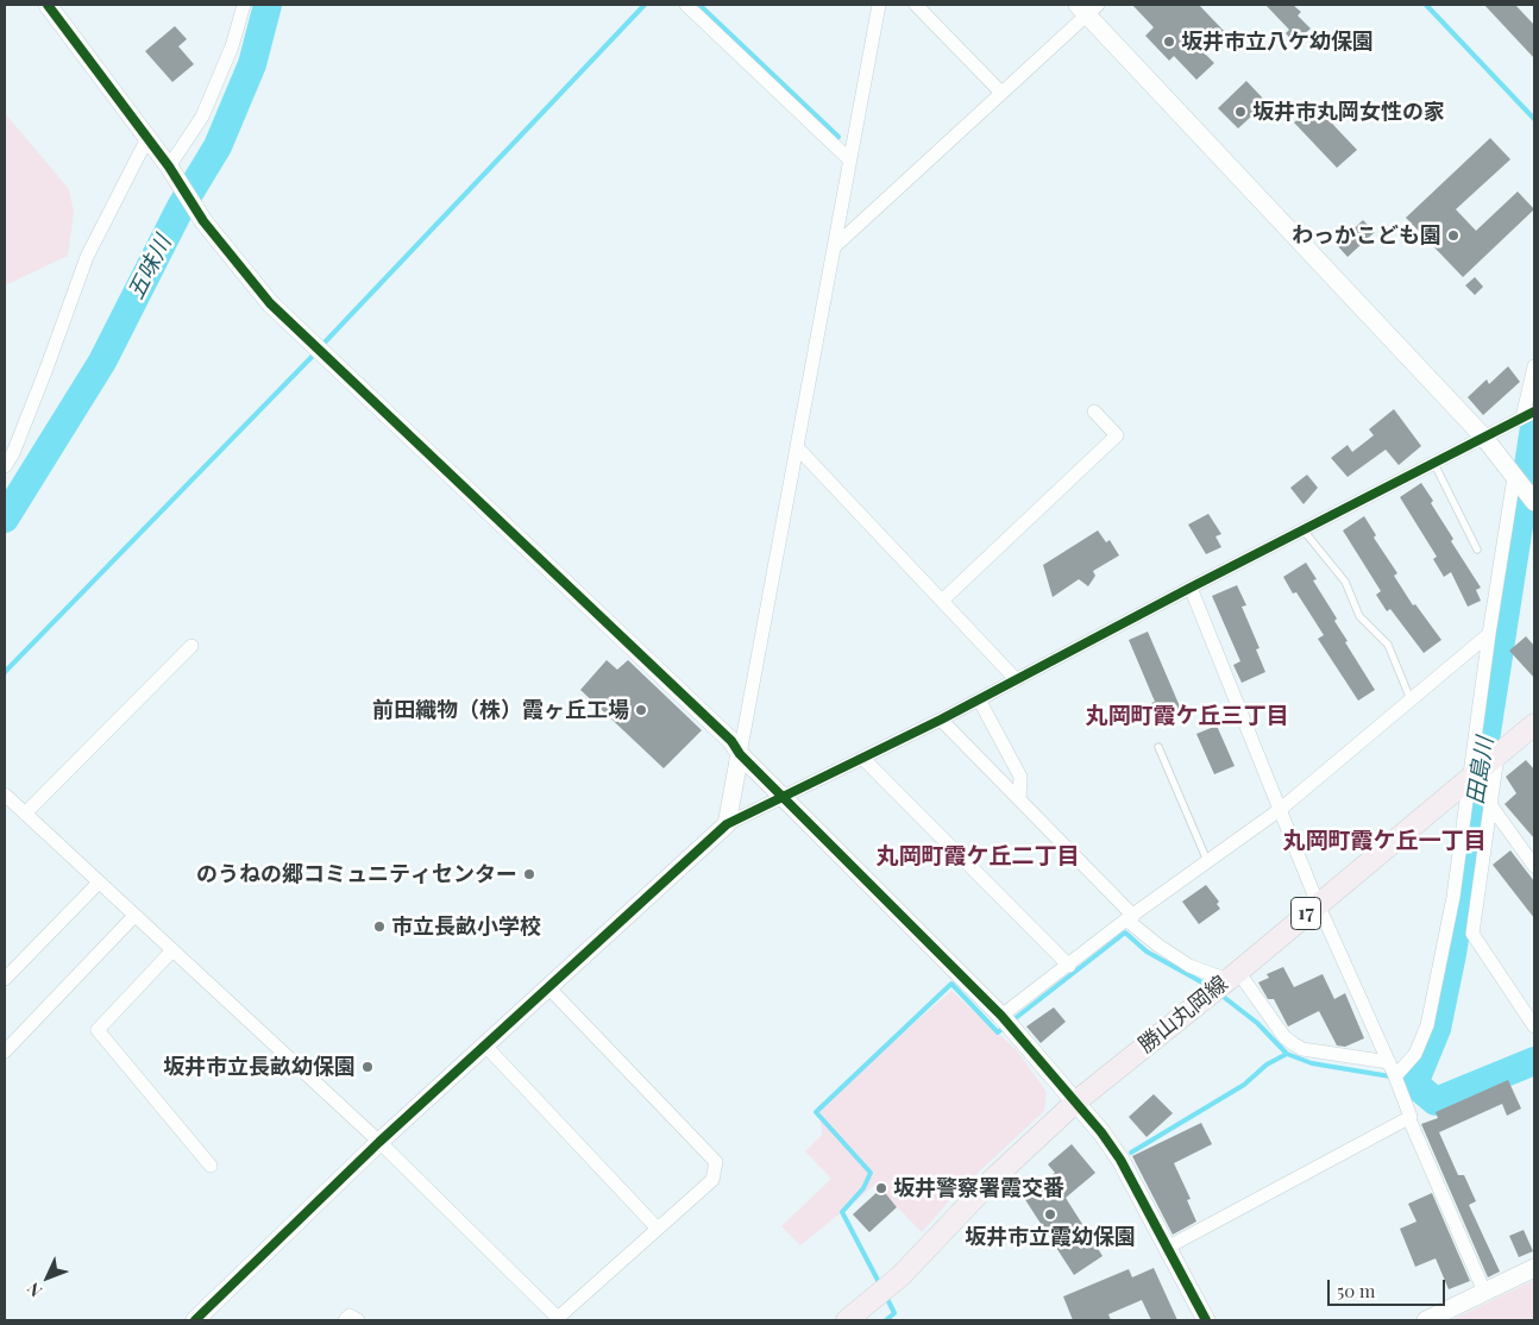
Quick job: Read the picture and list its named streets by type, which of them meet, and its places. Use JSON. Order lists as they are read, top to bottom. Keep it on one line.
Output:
{"streets":{"main road":["17","勝山丸岡線"]},"districts":["丸岡町霞ケ丘三丁目","丸岡町霞ケ丘一丁目","丸岡町霞ケ丘二丁目"],"water":["五味川","田島川"],"places":["坂井市立八ケ幼保園","坂井市丸岡女性の家","わっかこども園","前田織物（株）霞ヶ丘工場","のうねの郷コミュニティセンター","市立長畝小学校","坂井市立長畝幼保園","坂井警察署霞交番","坂井市立霞幼保園"],"scale_bar":"50 m","north":"bottom left"}
